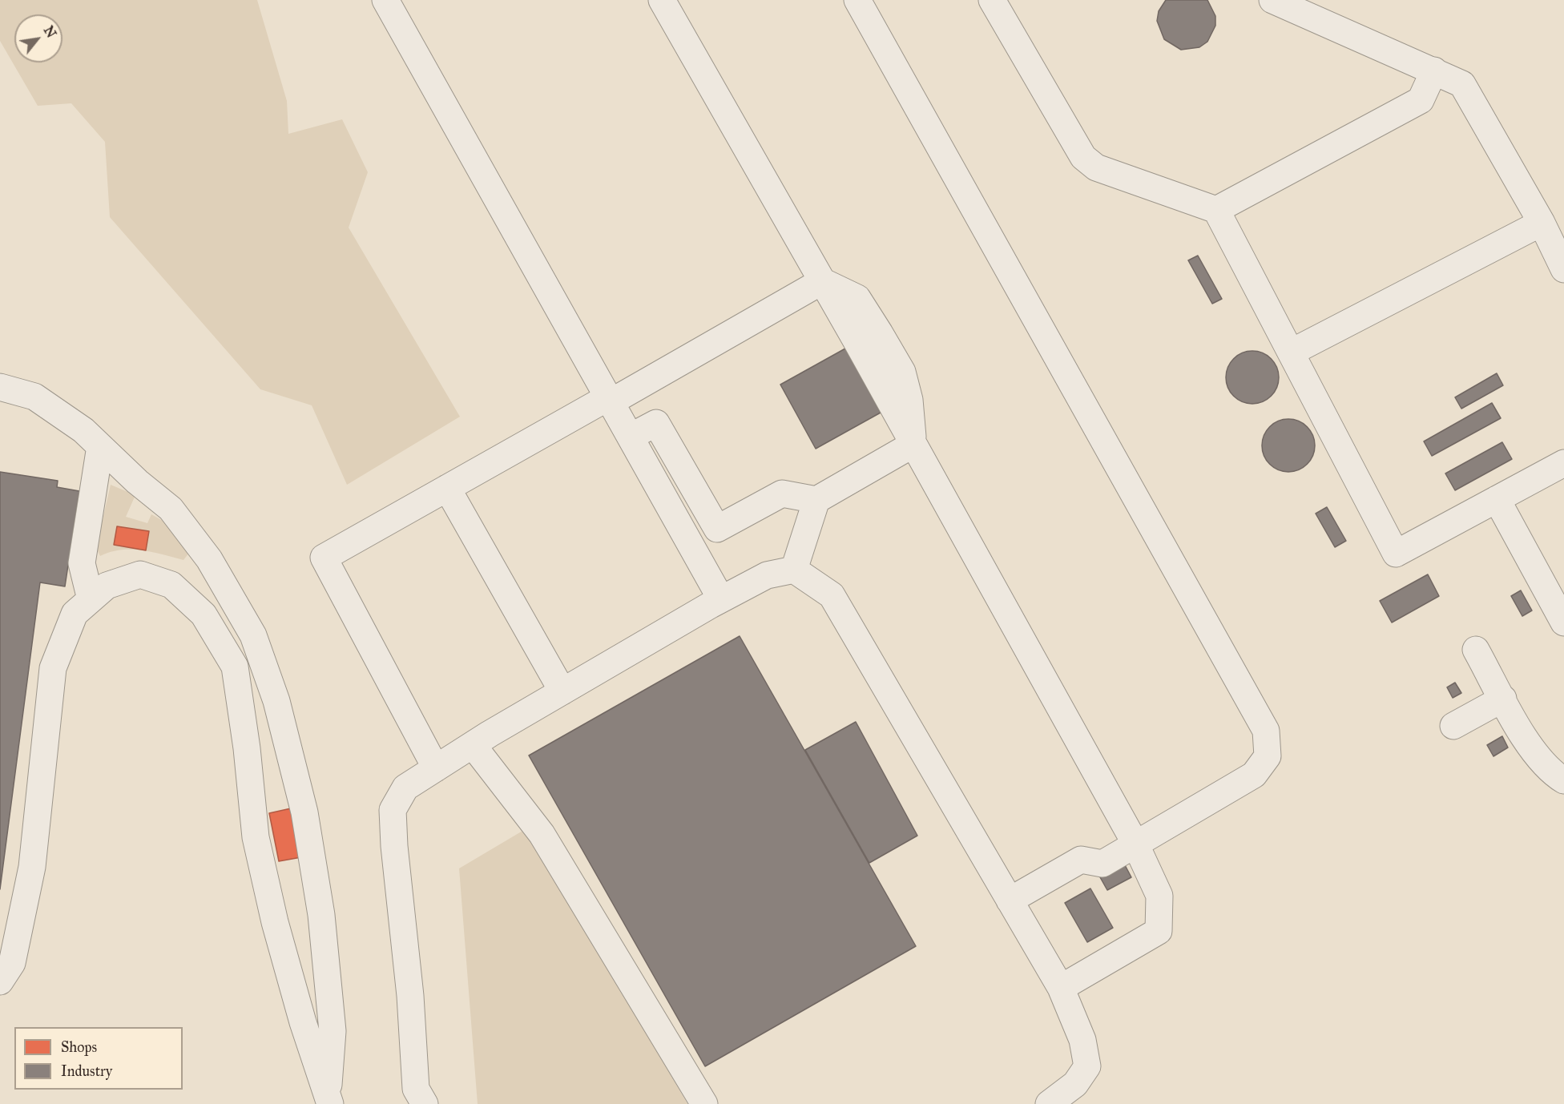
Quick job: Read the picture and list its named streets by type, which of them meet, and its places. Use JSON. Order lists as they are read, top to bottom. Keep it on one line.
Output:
{"legend":["Shops","Industry"],"north":"top right"}
